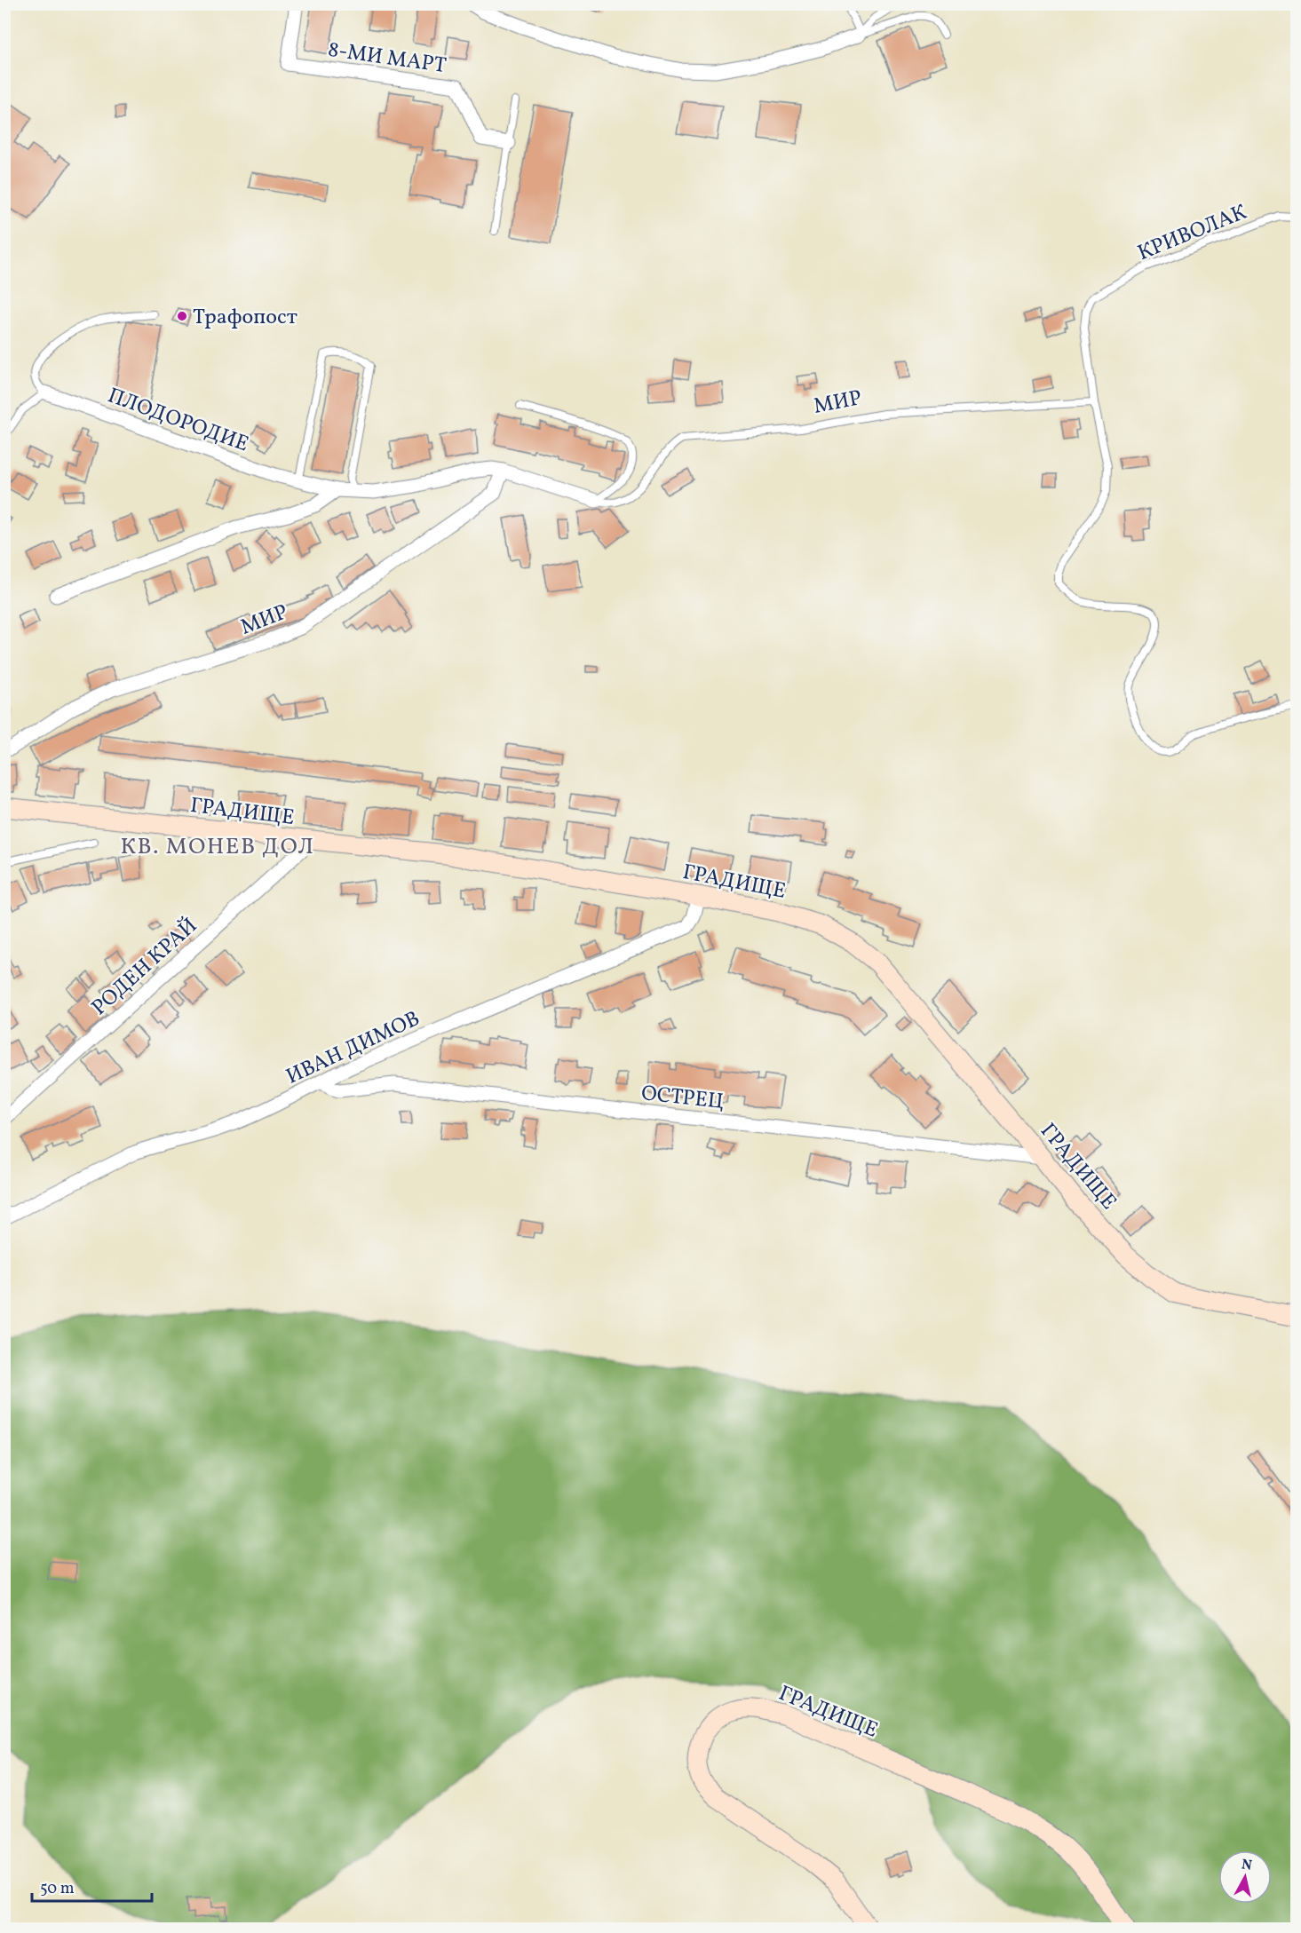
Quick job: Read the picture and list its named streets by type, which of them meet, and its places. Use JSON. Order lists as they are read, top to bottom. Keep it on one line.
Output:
{"streets":{"street":["8-МИ МАРТ","МИР","ПЛОДОРОДИЕ","ГРАДИЩЕ","РОДЕН КРАЙ","ИВАН ДИМОВ","ОСТРЕЦ"],"lane":["КРИВОЛАК"]},"crossings":[["КРИВОЛАК","МИР"],["МИР","ПЛОДОРОДИЕ"],["ГРАДИЩЕ","РОДЕН КРАЙ"],["ГРАДИЩЕ","ИВАН ДИМОВ"],["ГРАДИЩЕ","ОСТРЕЦ"],["ИВАН ДИМОВ","ОСТРЕЦ"]],"districts":["КВ. МОНЕВ ДОЛ"],"places":["Трафопост"],"scale_bar":"50 m","north":"top"}
